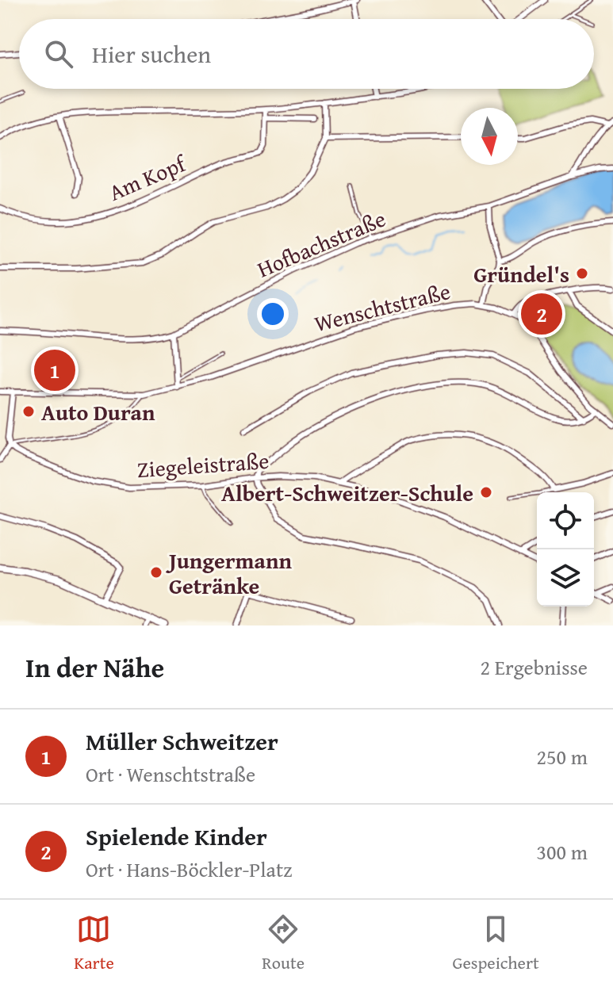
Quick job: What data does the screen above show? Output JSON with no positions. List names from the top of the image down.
{
  "streets": {
    "street": [
      "Am Kopf",
      "Hofbachstraße",
      "Wenschtstraße",
      "Ziegeleistraße"
    ]
  },
  "places": [
    "Gründel's",
    "Auto Duran",
    "Albert-Schweitzer-Schule",
    "Jungermann Getränke"
  ],
  "north": "bottom",
  "page": {
    "search": "Hier suchen",
    "pins": ["2", "1"],
    "heading": ["In der Nähe", "2 Ergebnisse"],
    "list": [
      {
        "mark": "1",
        "name": "Müller Schweitzer",
        "note": "Ort · Wenschtstraße",
        "value": "250 m"
      },
      {
        "mark": "2",
        "name": "Spielende Kinder",
        "note": "Ort · Hans-Böckler-Platz",
        "value": "300 m"
      }
    ],
    "nav": ["Karte", "Route", "Gespeichert"]
  }
}
